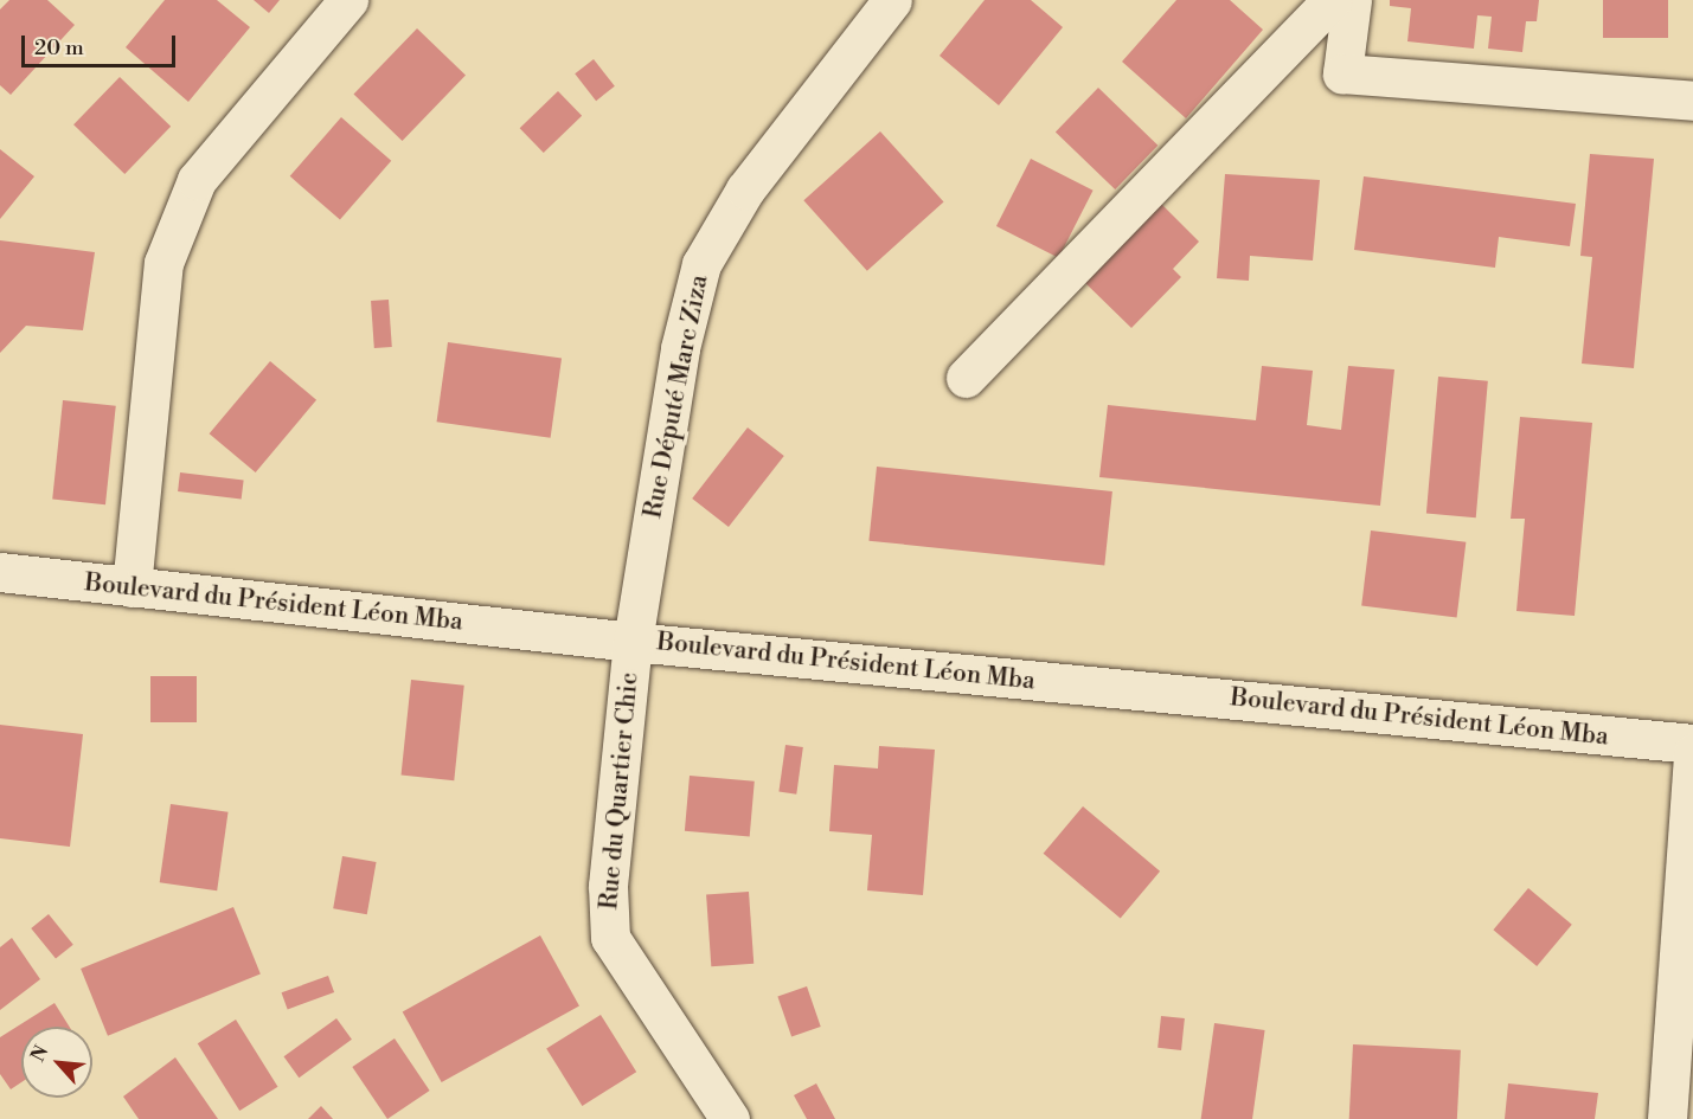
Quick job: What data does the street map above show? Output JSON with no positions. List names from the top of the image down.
{
  "streets": {
    "street": ["Rue Député Marc Ziza", "Boulevard du Président Léon Mba", "Rue du Quartier Chic"]
  },
  "crossings": [
    ["Rue Député Marc Ziza", "Boulevard du Président Léon Mba"],
    ["Rue Député Marc Ziza", "Rue du Quartier Chic"],
    ["Boulevard du Président Léon Mba", "Rue du Quartier Chic"]
  ],
  "scale_bar": "20 m",
  "north": "top left"
}
